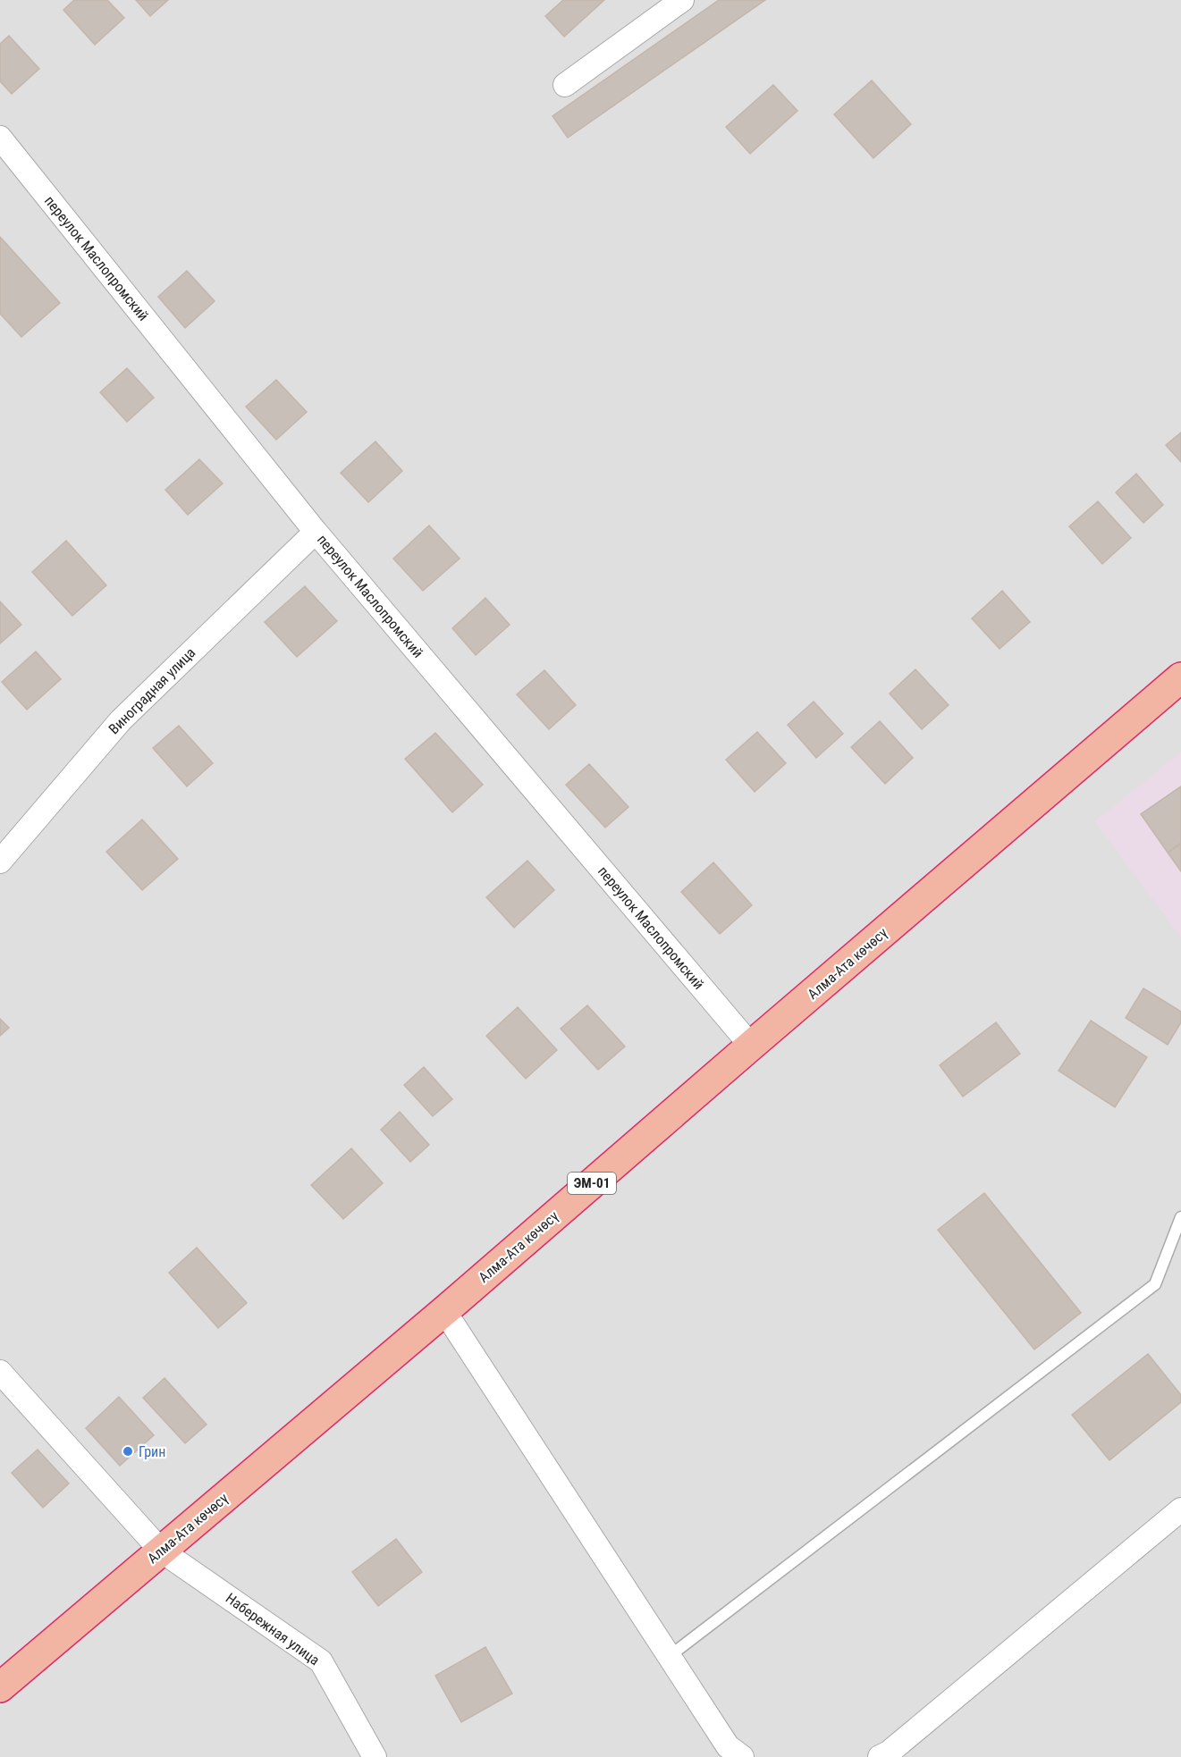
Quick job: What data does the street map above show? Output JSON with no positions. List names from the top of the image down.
{
  "streets": {
    "highway": ["Алма-Ата көчөсү", "ЭМ-01"],
    "street": ["переулок Маслопромский", "Виноградная улица", "Набережная улица"]
  },
  "crossings": [
    ["переулок Маслопромский", "Виноградная улица"],
    ["переулок Маслопромский", "Алма-Ата көчөсү"],
    ["Алма-Ата көчөсү", "Набережная улица"]
  ],
  "places": ["Грин"]
}
